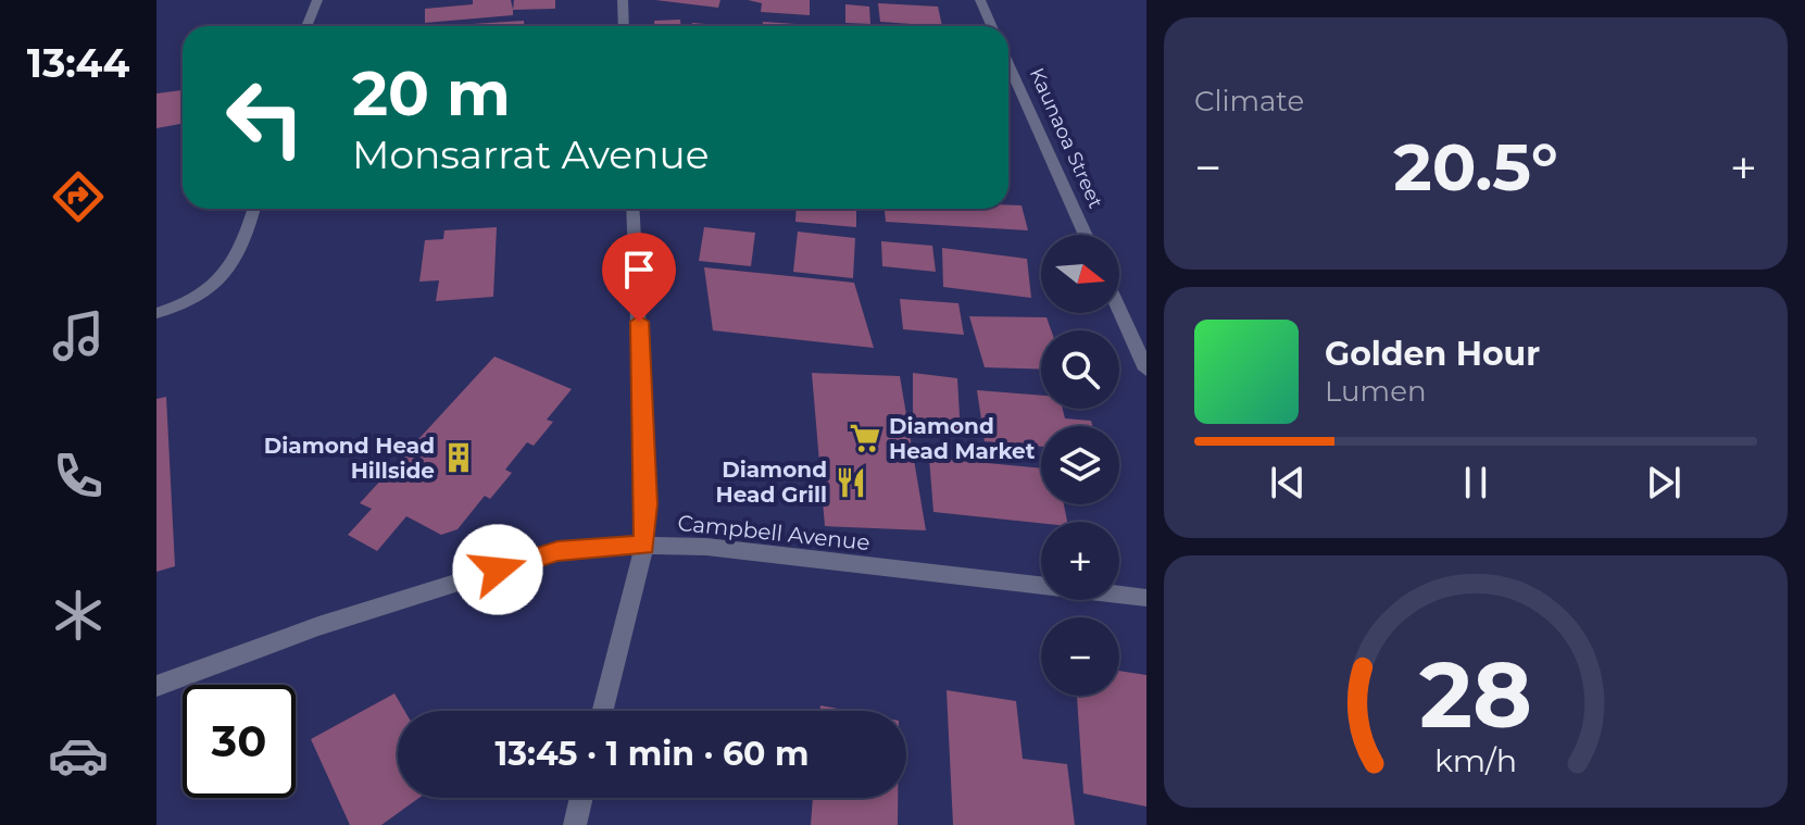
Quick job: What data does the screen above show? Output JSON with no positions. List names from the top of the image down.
{
  "streets": {
    "street": ["Kaunaoa Street", "Campbell Avenue"]
  },
  "places": {
    "supermarket": ["Diamond Head Market"],
    "building": ["Diamond Head Hillside"],
    "restaurant": ["Diamond Head Grill"]
  },
  "north": "right",
  "page": {
    "tabs": "13:44",
    "tile": "Climate",
    "turn": ["20 m", "Monsarrat Avenue"],
    "heat": ["−", "20.5°", "+"],
    "map_buttons": ["+", "−"],
    "song": ["Golden Hour", "Lumen"],
    "limit": "30",
    "trip": "13:45 · 1 min · 60 m",
    "gauge": ["28", "km/h"]
  }
}
